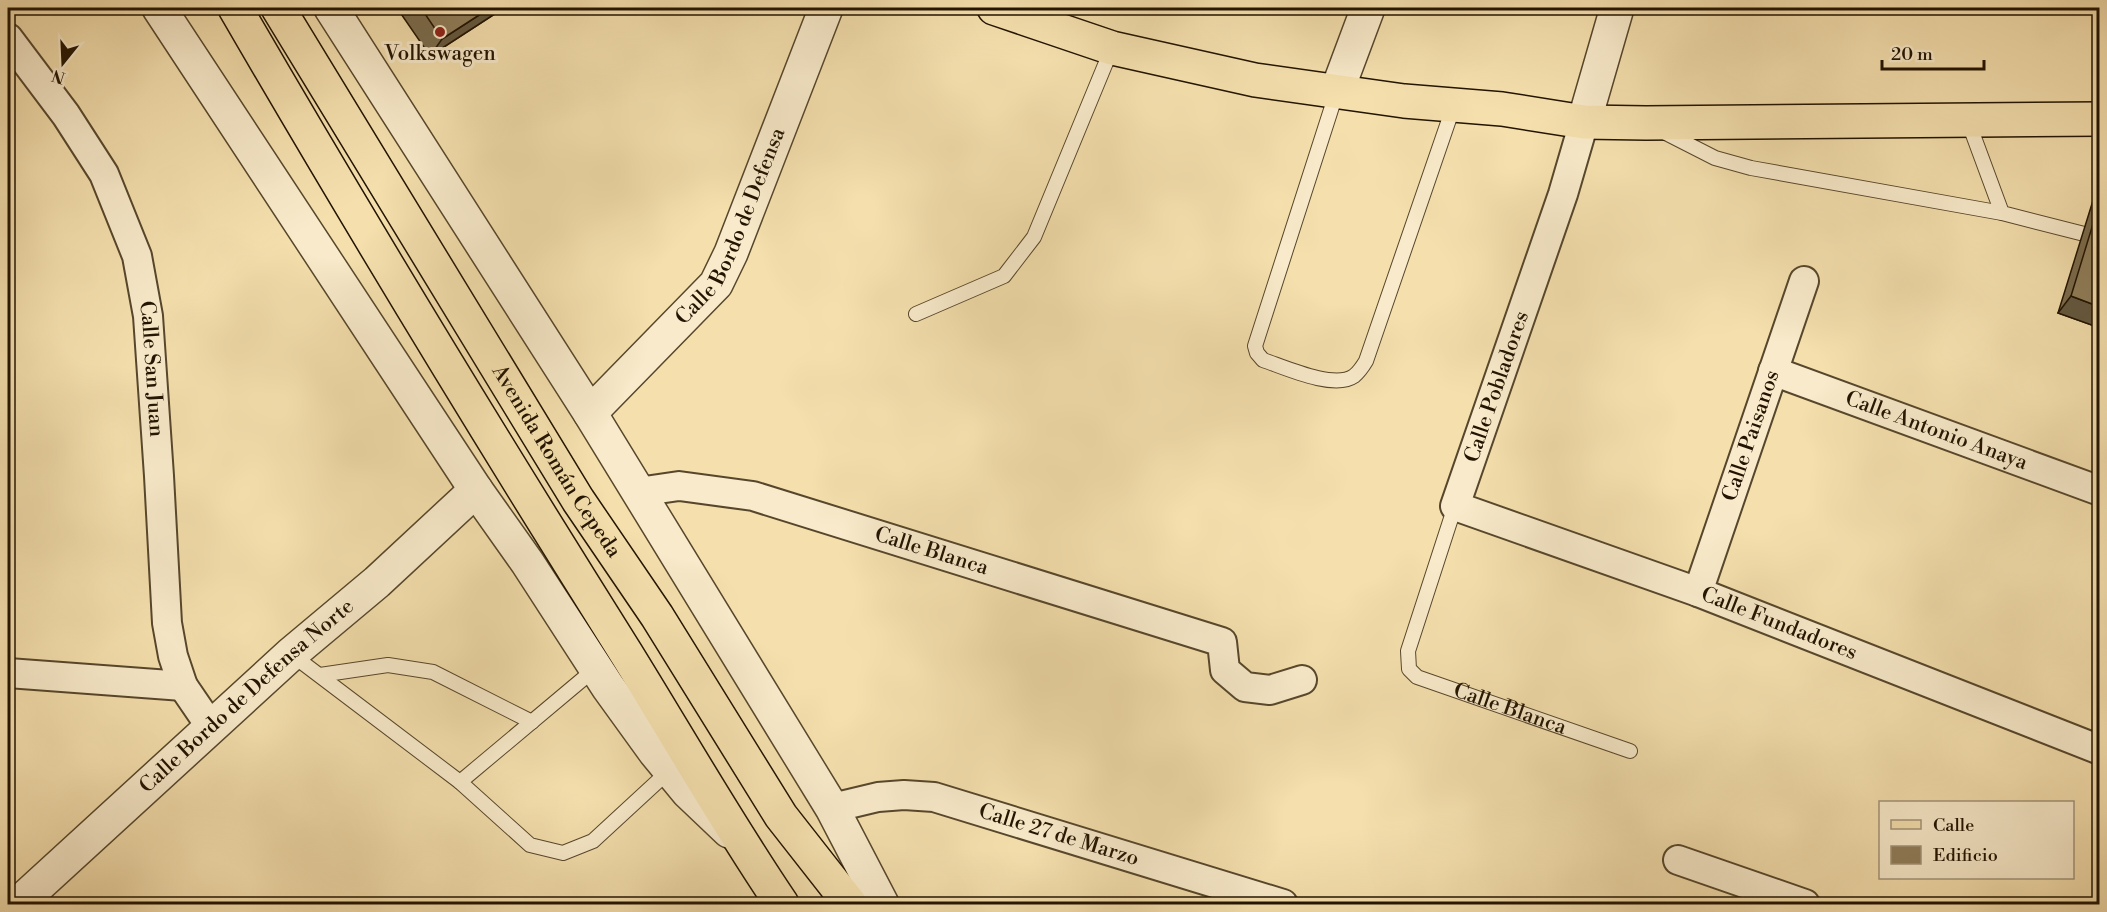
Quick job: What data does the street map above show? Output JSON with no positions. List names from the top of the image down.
{
  "streets": {
    "main road": ["Avenida Román Cepeda"],
    "street": [
      "Calle Bordo de Defensa",
      "Calle San Juan",
      "Calle Pobladores",
      "Calle Antonio Anaya",
      "Calle Paisanos",
      "Calle Blanca",
      "Calle Fundadores",
      "Calle Bordo de Defensa Norte",
      "Calle 27 de Marzo"
    ]
  },
  "crossings": [
    ["Calle San Juan", "Calle Bordo de Defensa Norte"],
    ["Calle Pobladores", "Calle Blanca"],
    ["Calle Pobladores", "Calle Fundadores"],
    ["Calle Antonio Anaya", "Calle Paisanos"],
    ["Calle Paisanos", "Calle Fundadores"]
  ],
  "places": ["Volkswagen"],
  "legend": ["Calle", "Edificio"],
  "scale_bar": "20 m",
  "north": "bottom"
}
